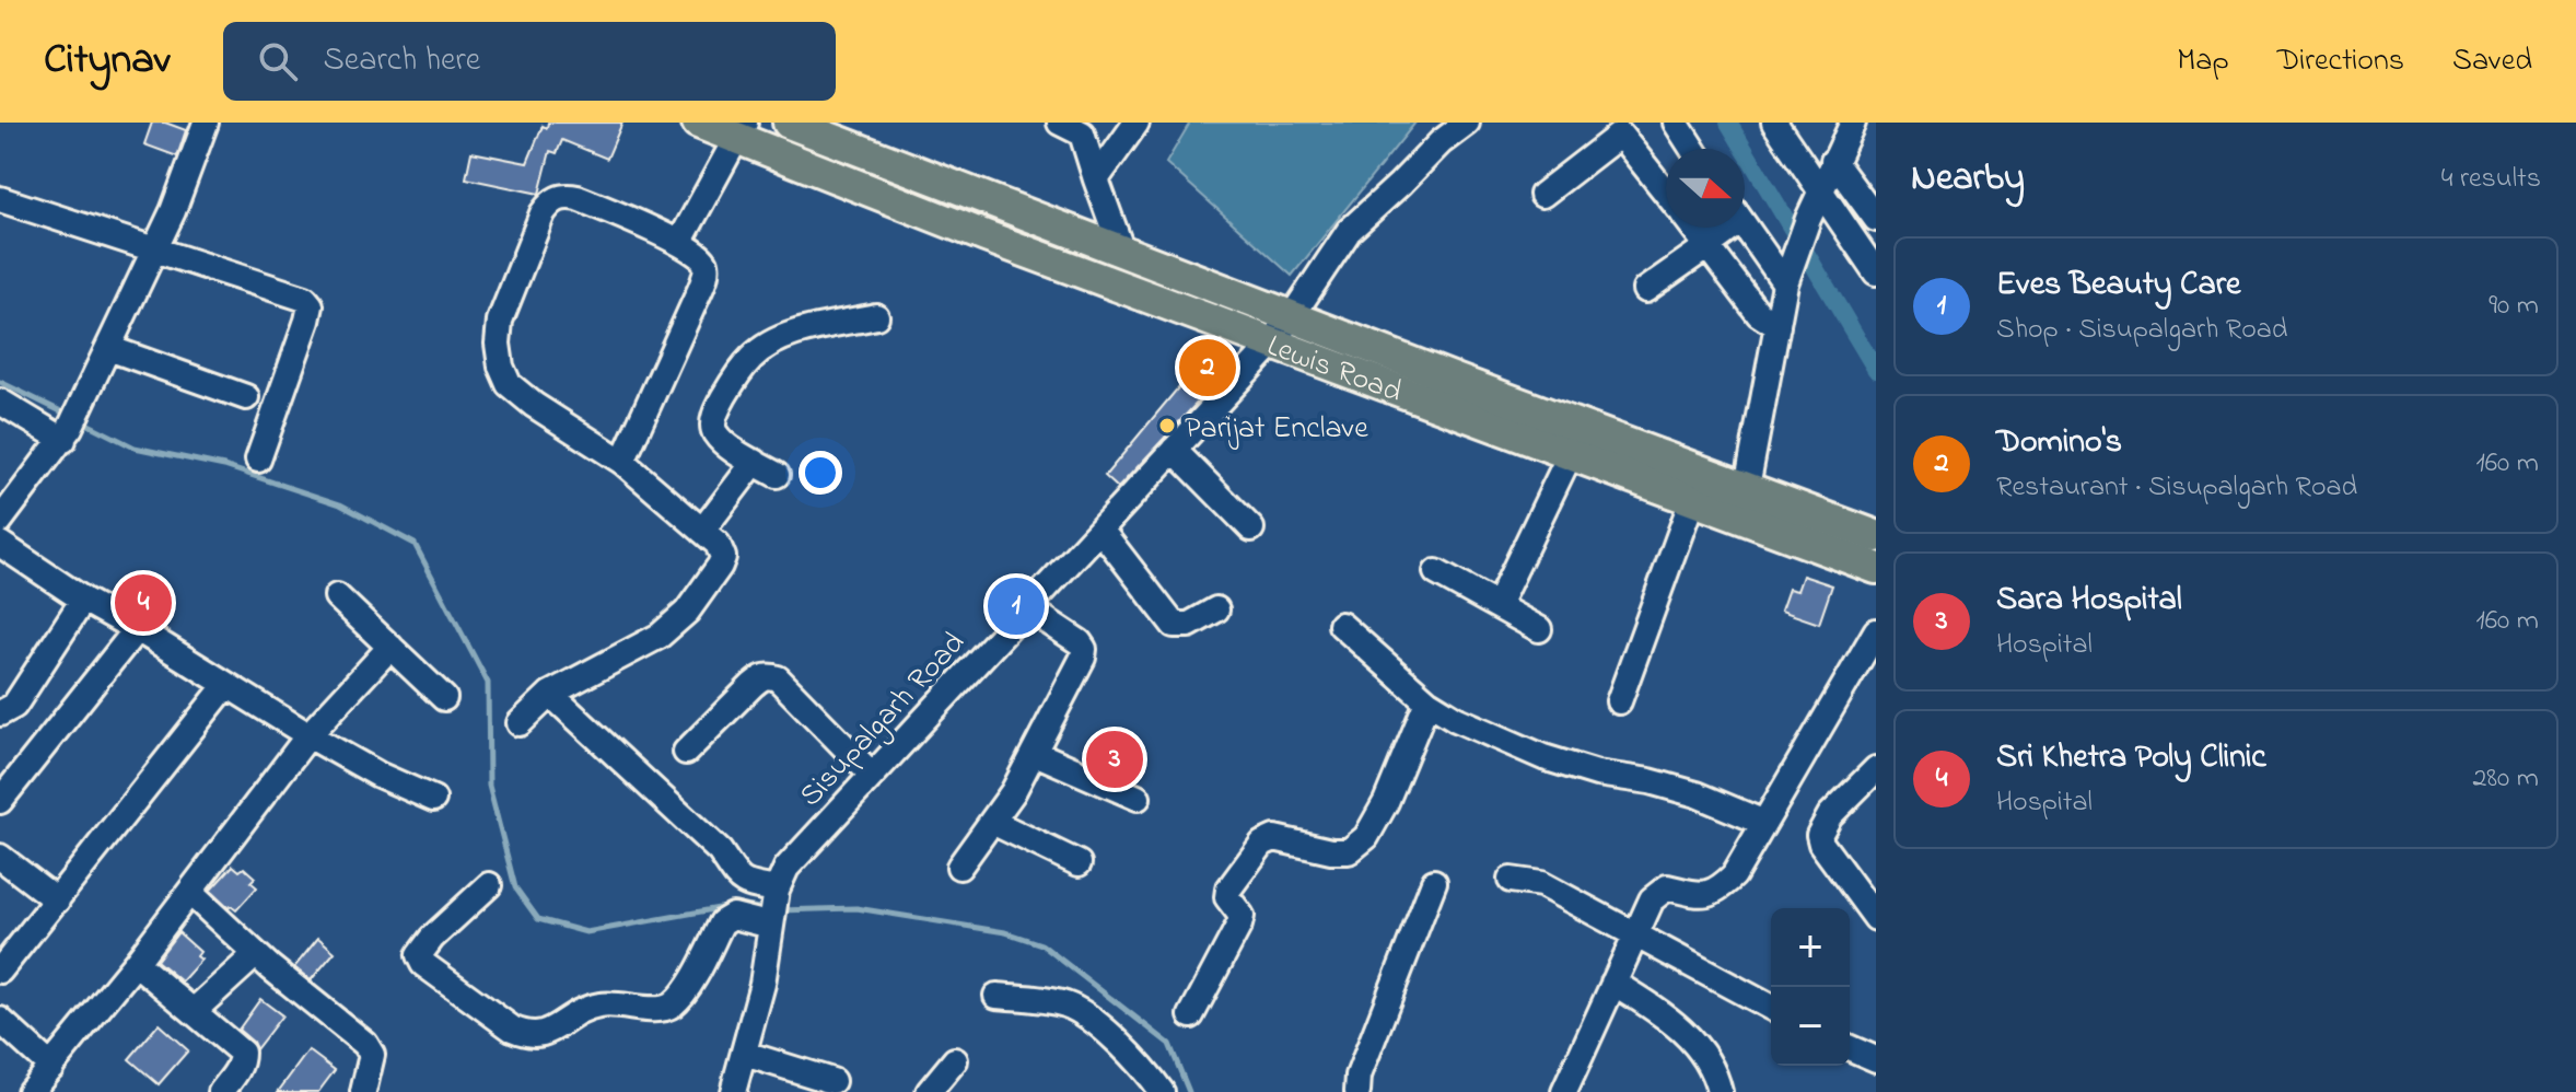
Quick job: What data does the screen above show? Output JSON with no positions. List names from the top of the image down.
{
  "streets": {
    "main road": ["Lewis Road"],
    "street": ["Sisupalgarh Road"]
  },
  "crossings": [
    ["Lewis Road", "Sisupalgarh Road"]
  ],
  "places": ["Parijat Enclave"],
  "north": "right",
  "page": {
    "header": "Citynav",
    "search": "Search here",
    "nav": ["Map", "Directions", "Saved"],
    "heading": ["Nearby", "4 results"],
    "list": [
      {
        "mark": "1",
        "name": "Eves Beauty Care",
        "note": "Shop · Sisupalgarh Road",
        "value": "90 m"
      },
      {
        "mark": "2",
        "name": "Domino's",
        "note": "Restaurant · Sisupalgarh Road",
        "value": "160 m"
      },
      {
        "mark": "3",
        "name": "Sara Hospital",
        "note": "Hospital",
        "value": "160 m"
      },
      {
        "mark": "4",
        "name": "Sri Khetra Poly Clinic",
        "note": "Hospital",
        "value": "280 m"
      }
    ],
    "pins": [
      "2",
      "4",
      "1",
      "3"
    ],
    "map_buttons": ["+", "−"]
  }
}
